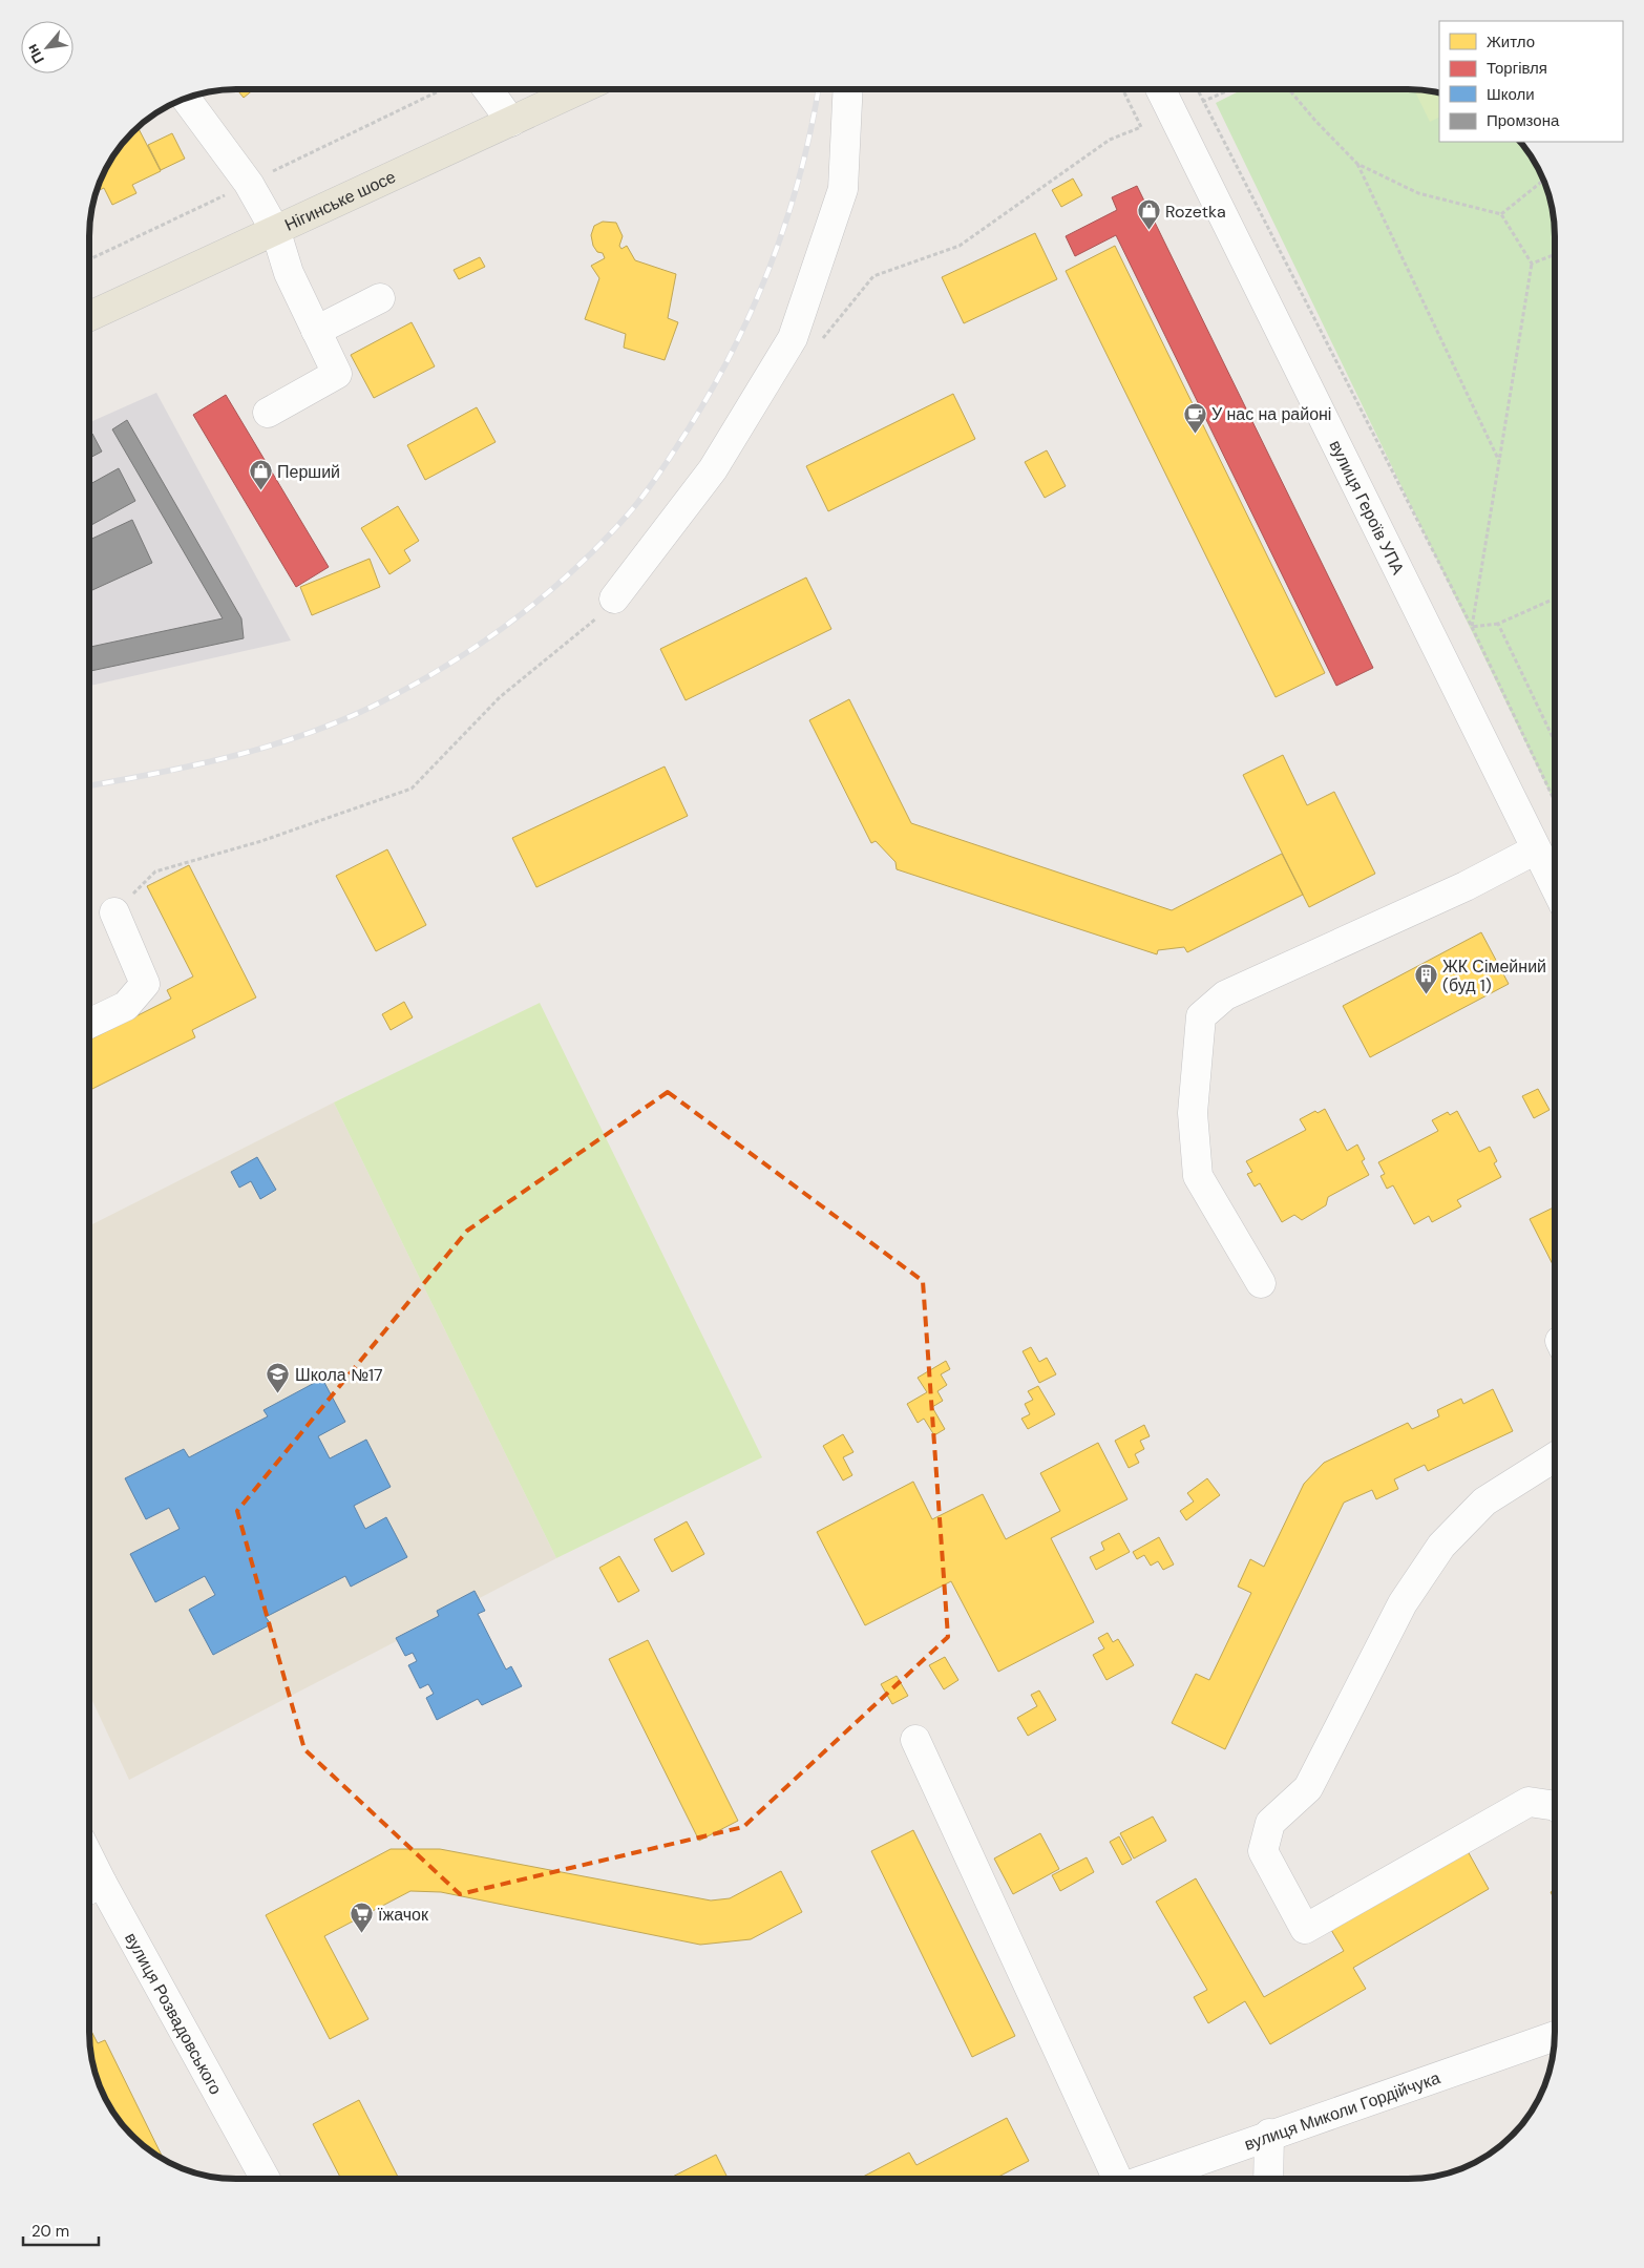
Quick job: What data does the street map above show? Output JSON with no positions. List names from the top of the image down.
{
  "streets": {
    "main road": ["Нігинське шосе"],
    "street": ["вулиця Героїв УПА", "вулиця Розвадовського", "вулиця Миколи Гордійчука"]
  },
  "places": {
    "shop": ["Rozetka", "Перший"],
    "cafe": ["У нас на районі"],
    "building": ["ЖК Сімейний (буд 1)"],
    "school or university": ["Школа №17"],
    "supermarket": ["їжачок"]
  },
  "legend": [
    "Житло",
    "Торгівля",
    "Школи",
    "Промзона"
  ],
  "scale_bar": "20 m",
  "north": "bottom left"
}
